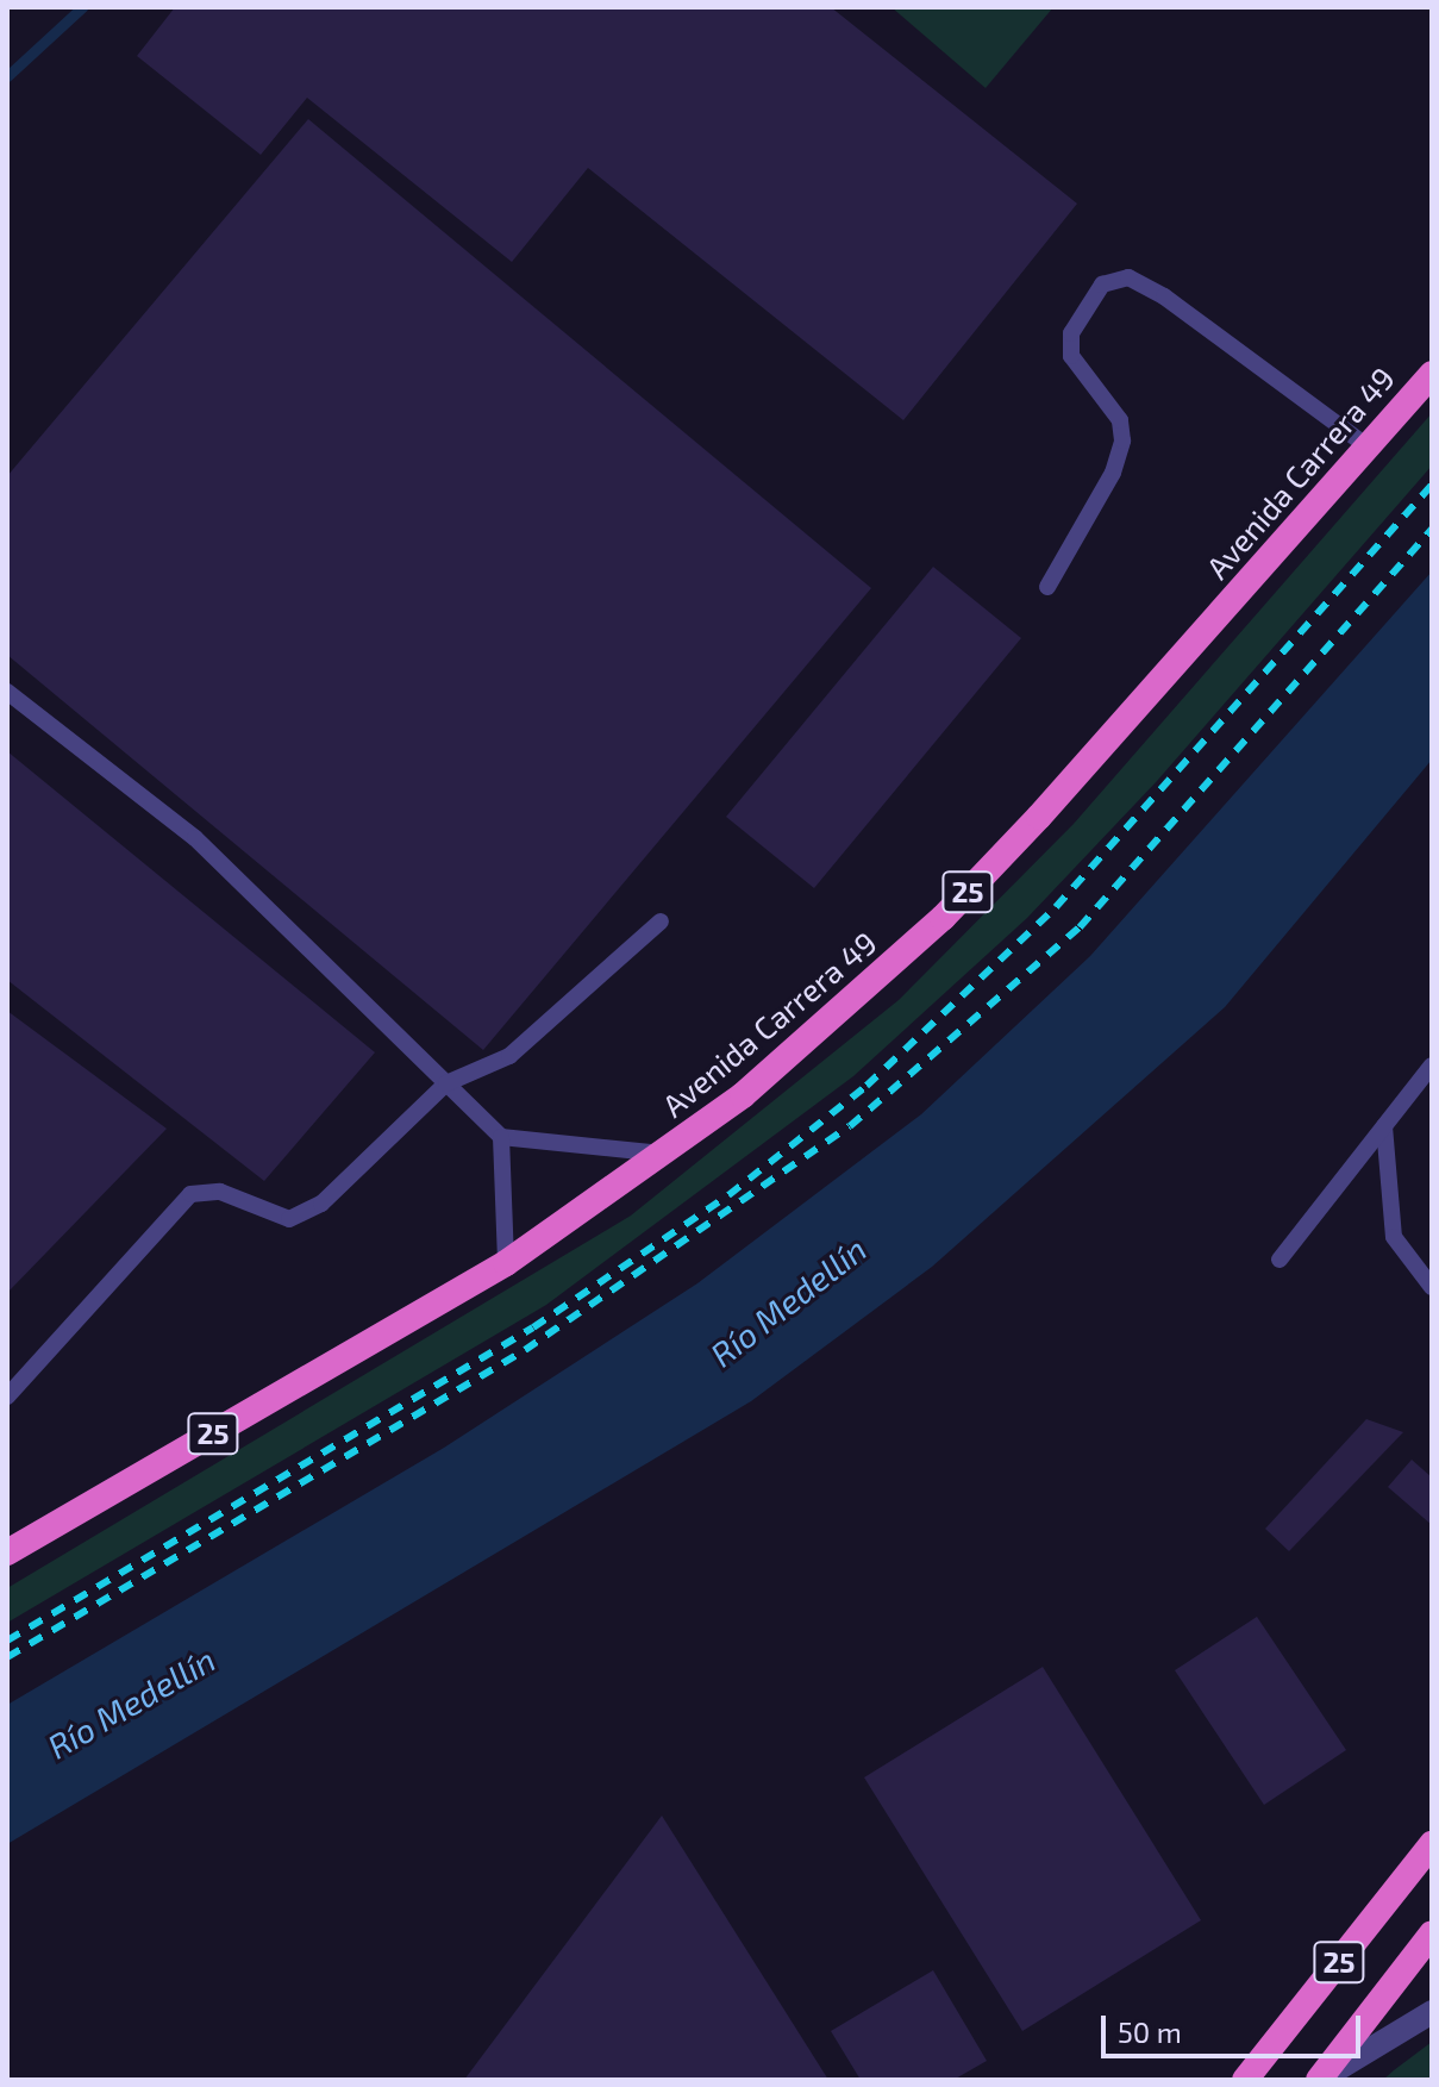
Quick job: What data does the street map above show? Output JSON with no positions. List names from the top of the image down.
{
  "streets": {
    "highway": ["Avenida Carrera 49", "25"]
  },
  "water": ["Río Medellín"],
  "scale_bar": "50 m"
}
